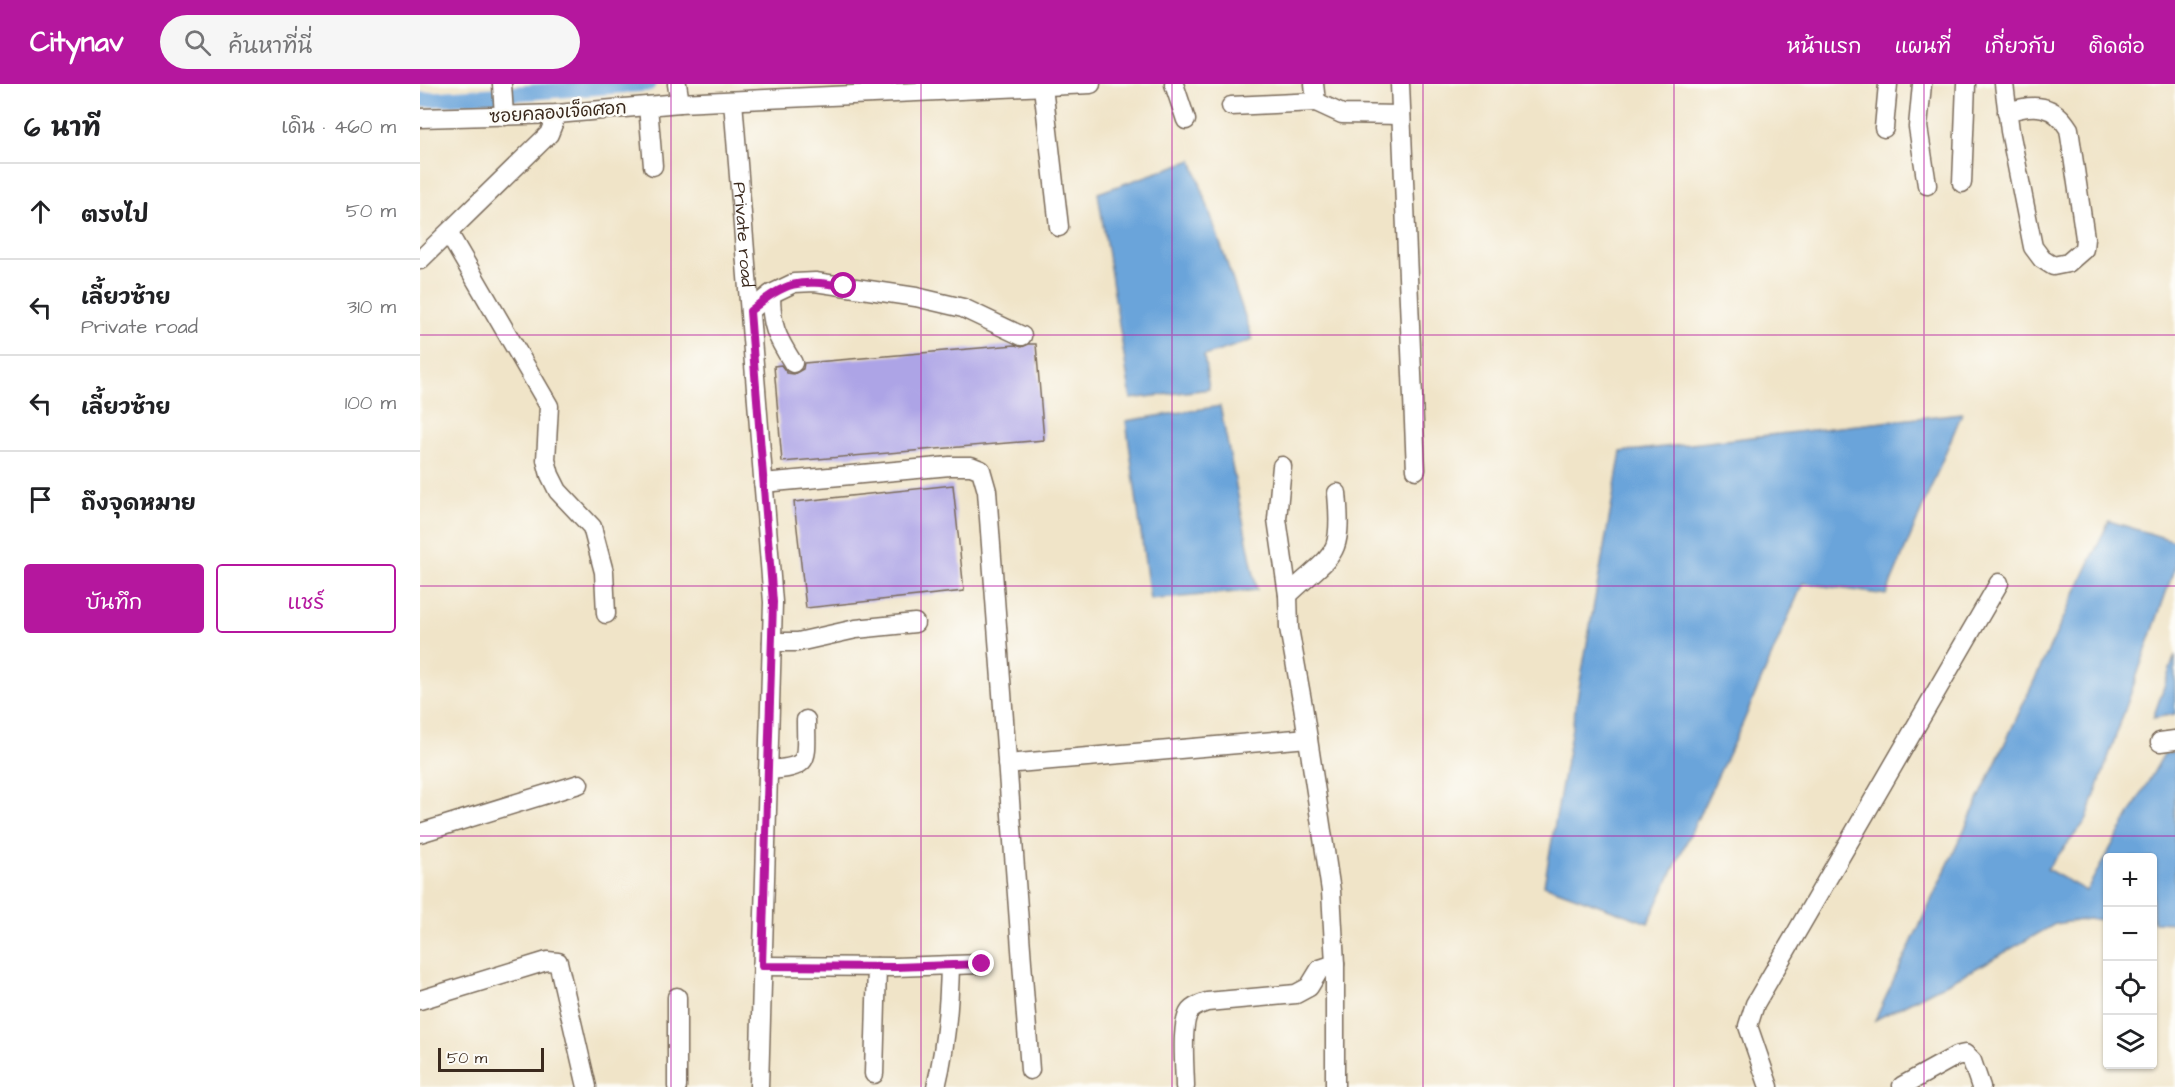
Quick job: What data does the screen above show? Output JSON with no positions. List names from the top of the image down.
{
  "streets": {
    "street": ["ซอยคลองเจ็ดศอก", "Private road"]
  },
  "crossings": [
    ["ซอยคลองเจ็ดศอก", "Private road"]
  ],
  "scale_bar": "50 m",
  "page": {
    "header": "Citynav",
    "search": "ค้นหาที่นี่",
    "nav": [
      "หน้าแรก",
      "แผนที่",
      "เกี่ยวกับ",
      "ติดต่อ"
    ],
    "heading": ["6 นาที", "เดิน · 460 m"],
    "list": [
      ["ตรงไป", "50 m"],
      ["เลี้ยวซ้าย", "Private road", "310 m"],
      ["เลี้ยวซ้าย", "100 m"],
      "ถึงจุดหมาย"
    ],
    "buttons": ["บันทึก", "แชร์"],
    "map_buttons": ["+", "−"],
    "scale": "50 m"
  }
}
